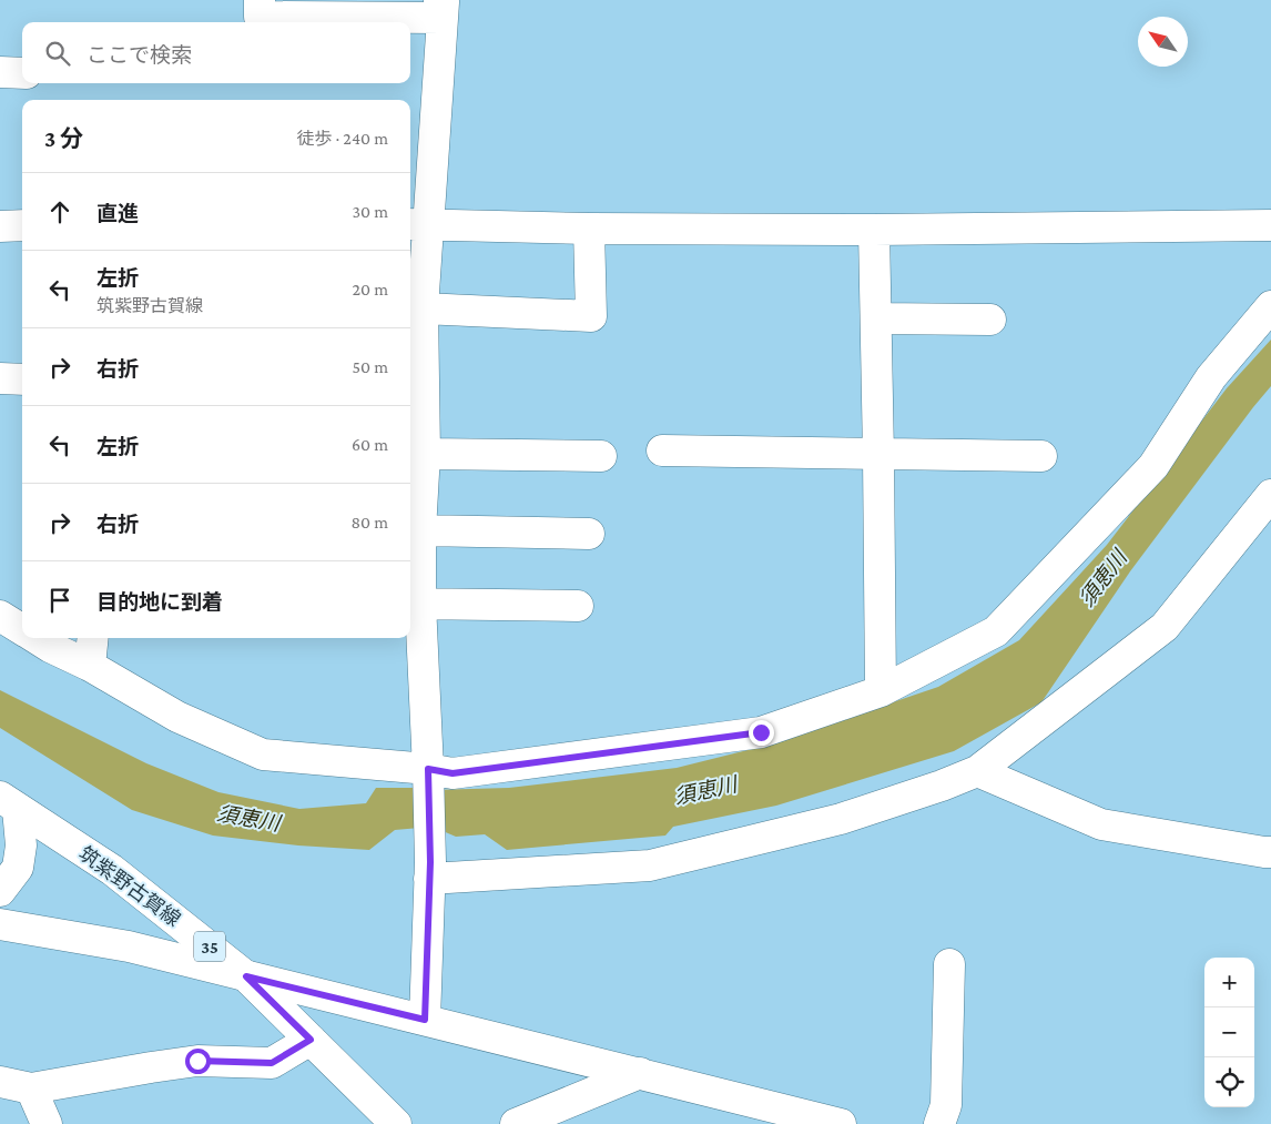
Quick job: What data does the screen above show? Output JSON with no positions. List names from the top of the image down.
{
  "streets": {
    "street": ["筑紫野古賀線", "35"]
  },
  "water": ["須恵川"],
  "north": "top left",
  "page": {
    "search": "ここで検索",
    "heading": ["3 分", "徒歩 · 240 m"],
    "list": [
      ["直進", "30 m"],
      ["左折", "筑紫野古賀線", "20 m"],
      ["右折", "50 m"],
      ["左折", "60 m"],
      ["右折", "80 m"],
      "目的地に到着"
    ],
    "map_buttons": ["+", "−"]
  }
}
